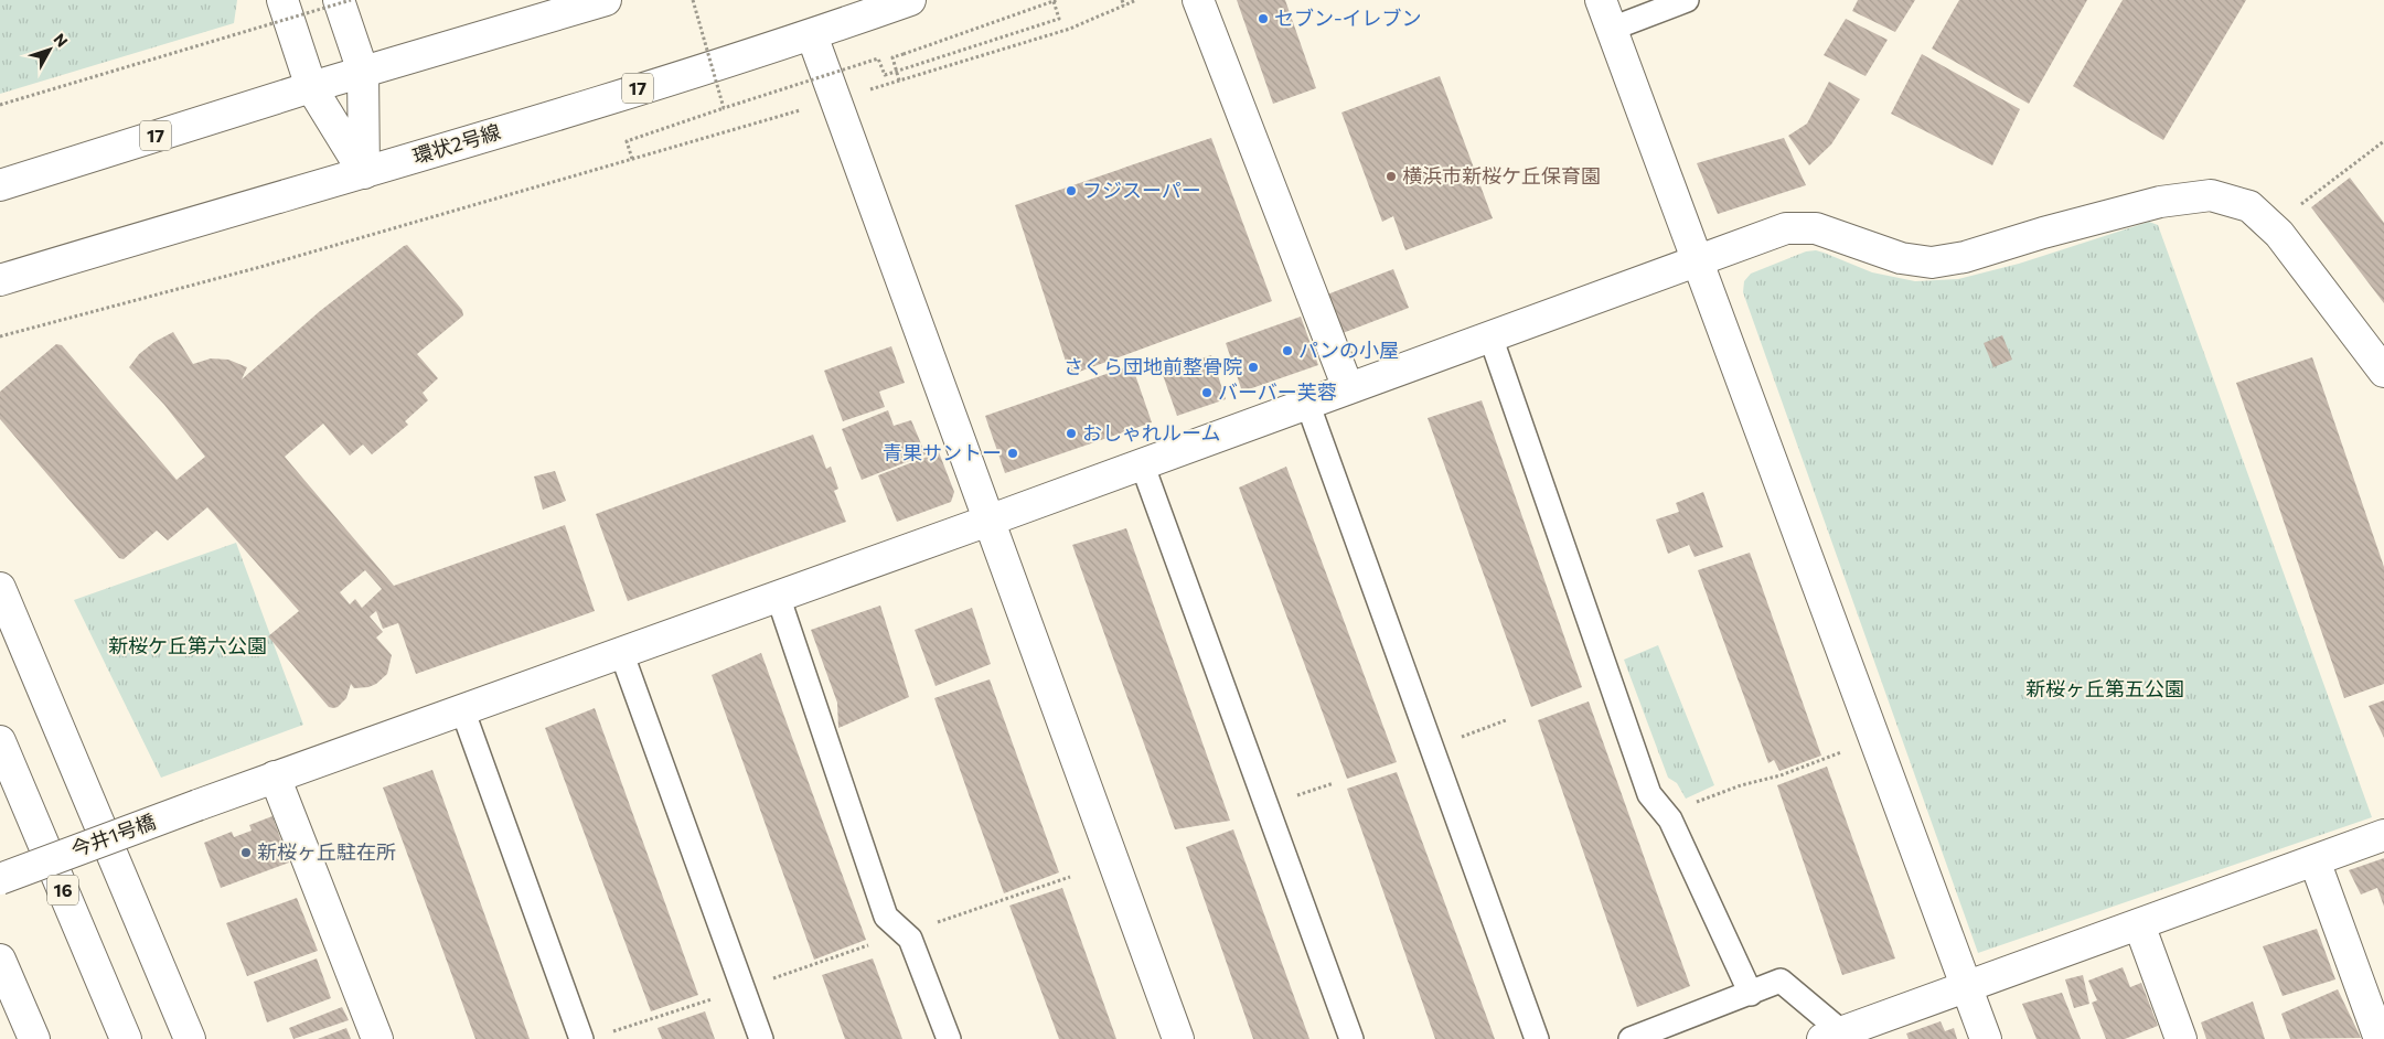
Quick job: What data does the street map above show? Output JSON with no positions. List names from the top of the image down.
{
  "streets": {
    "main road": [
      "17",
      "環状2号線",
      "今井1号橋",
      "16"
    ]
  },
  "parks": ["新桜ケ丘第六公園", "新桜ヶ丘第五公園"],
  "places": [
    "セブン-イレブン",
    "横浜市新桜ケ丘保育園",
    "フジスーパー",
    "パンの小屋",
    "さくら団地前整骨院",
    "バーバー芙蓉",
    "おしゃれルーム",
    "青果サントー",
    "新桜ヶ丘駐在所"
  ],
  "north": "top right"
}
